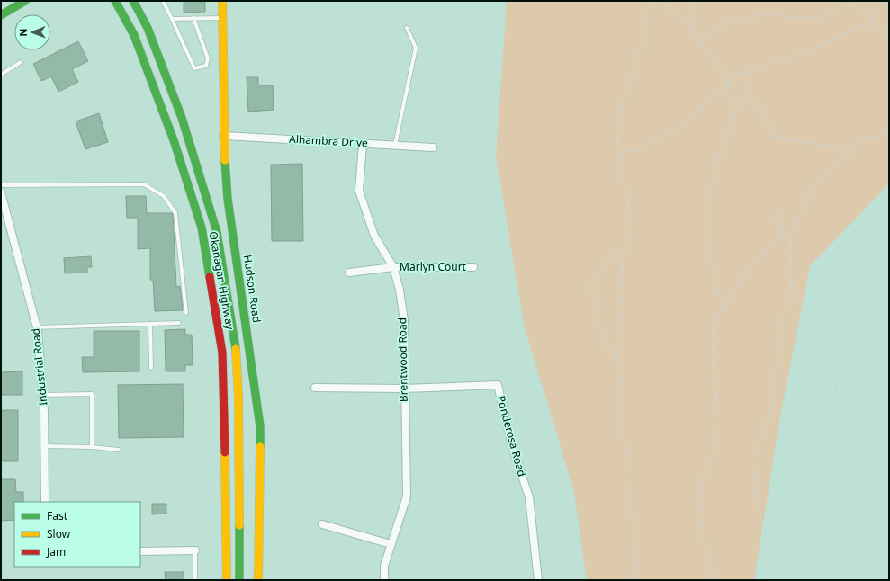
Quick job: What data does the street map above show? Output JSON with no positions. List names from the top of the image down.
{
  "streets": {
    "main road": ["Okanagan Highway", "Hudson Road"],
    "street": [
      "Alhambra Drive",
      "Marlyn Court",
      "Brentwood Road",
      "Industrial Road",
      "Ponderosa Road"
    ]
  },
  "crossings": [
    ["Alhambra Drive", "Hudson Road"],
    ["Alhambra Drive", "Brentwood Road"],
    ["Marlyn Court", "Brentwood Road"],
    ["Brentwood Road", "Ponderosa Road"]
  ],
  "legend": ["Fast", "Slow", "Jam"],
  "north": "left"
}
